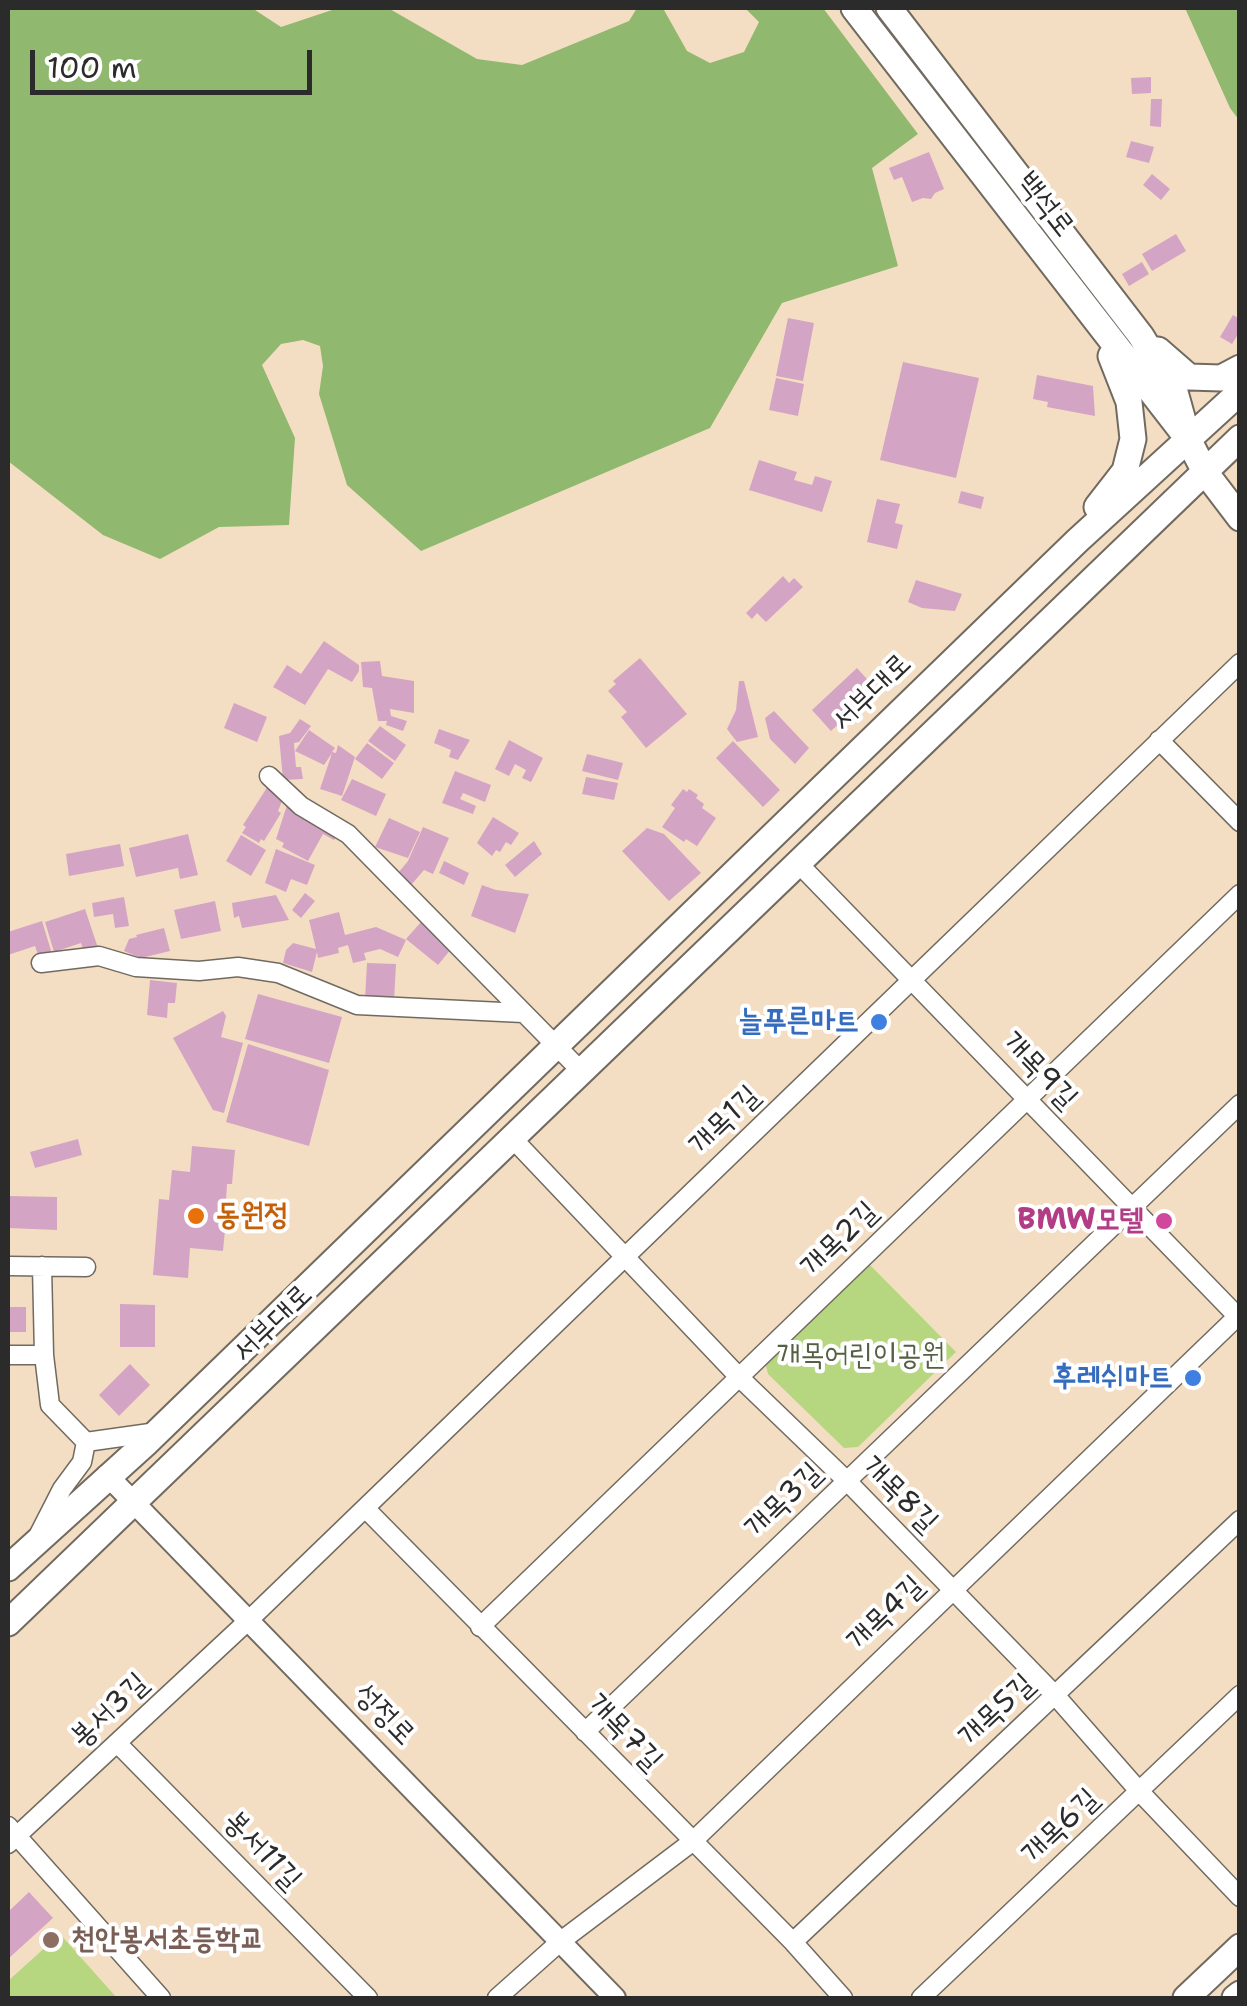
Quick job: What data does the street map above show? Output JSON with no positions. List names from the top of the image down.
{
  "streets": {
    "main road": ["백석로", "서부대로"],
    "street": [
      "개목9길",
      "개목1길",
      "개목2길",
      "개목8길",
      "개목3길",
      "개목4길",
      "봉서3길",
      "개목5길",
      "성정로",
      "개목7길",
      "개목6길",
      "봉서11길"
    ]
  },
  "crossings": [
    ["백석로", "서부대로"],
    ["서부대로", "개목9길"],
    ["서부대로", "개목8길"],
    ["서부대로", "성정로"],
    ["개목9길", "개목1길"],
    ["개목9길", "개목2길"],
    ["개목9길", "개목3길"],
    ["개목9길", "개목4길"],
    ["개목1길", "개목8길"],
    ["개목1길", "봉서3길"],
    ["개목1길", "성정로"],
    ["개목1길", "개목7길"],
    ["개목2길", "개목8길"],
    ["개목2길", "개목7길"],
    ["개목8길", "개목3길"],
    ["개목8길", "개목4길"],
    ["개목8길", "개목5길"],
    ["개목8길", "개목6길"],
    ["개목3길", "개목7길"],
    ["개목4길", "성정로"],
    ["개목4길", "개목7길"],
    ["봉서3길", "성정로"],
    ["봉서3길", "봉서11길"],
    ["개목5길", "개목7길"]
  ],
  "parks": ["개목어린이공원"],
  "places": [
    "늘푸른마트",
    "동원정",
    "BMW모텔",
    "후레쉬마트",
    "천안봉서초등학교"
  ],
  "scale_bar": "100 m"
}
